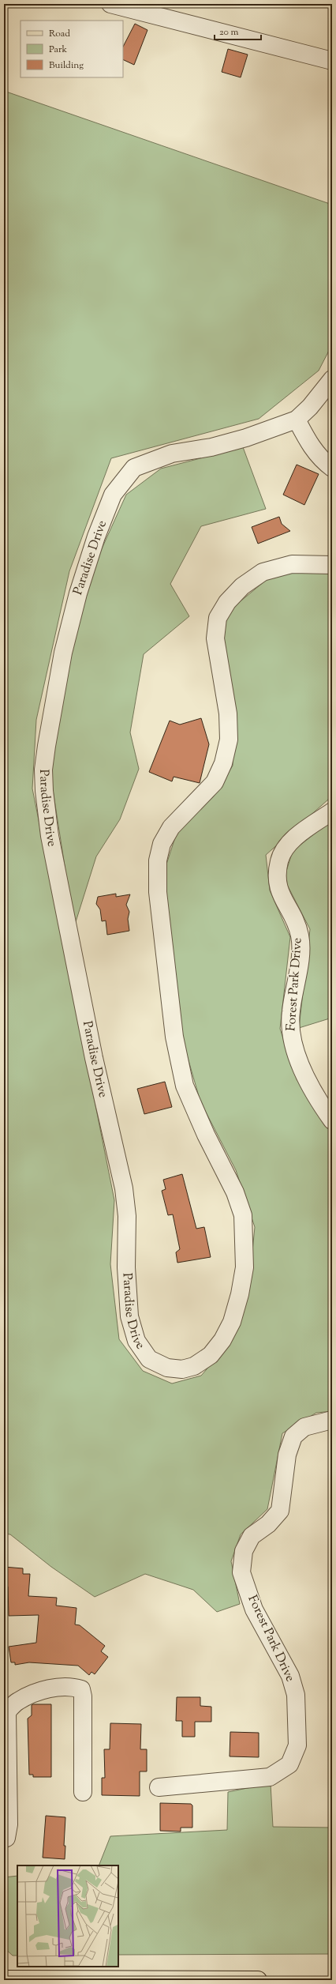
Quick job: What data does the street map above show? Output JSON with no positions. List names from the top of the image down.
{
  "streets": {
    "street": ["Paradise Drive", "Forest Park Drive"]
  },
  "legend": ["Road", "Park", "Building"],
  "scale_bar": "20 m"
}
